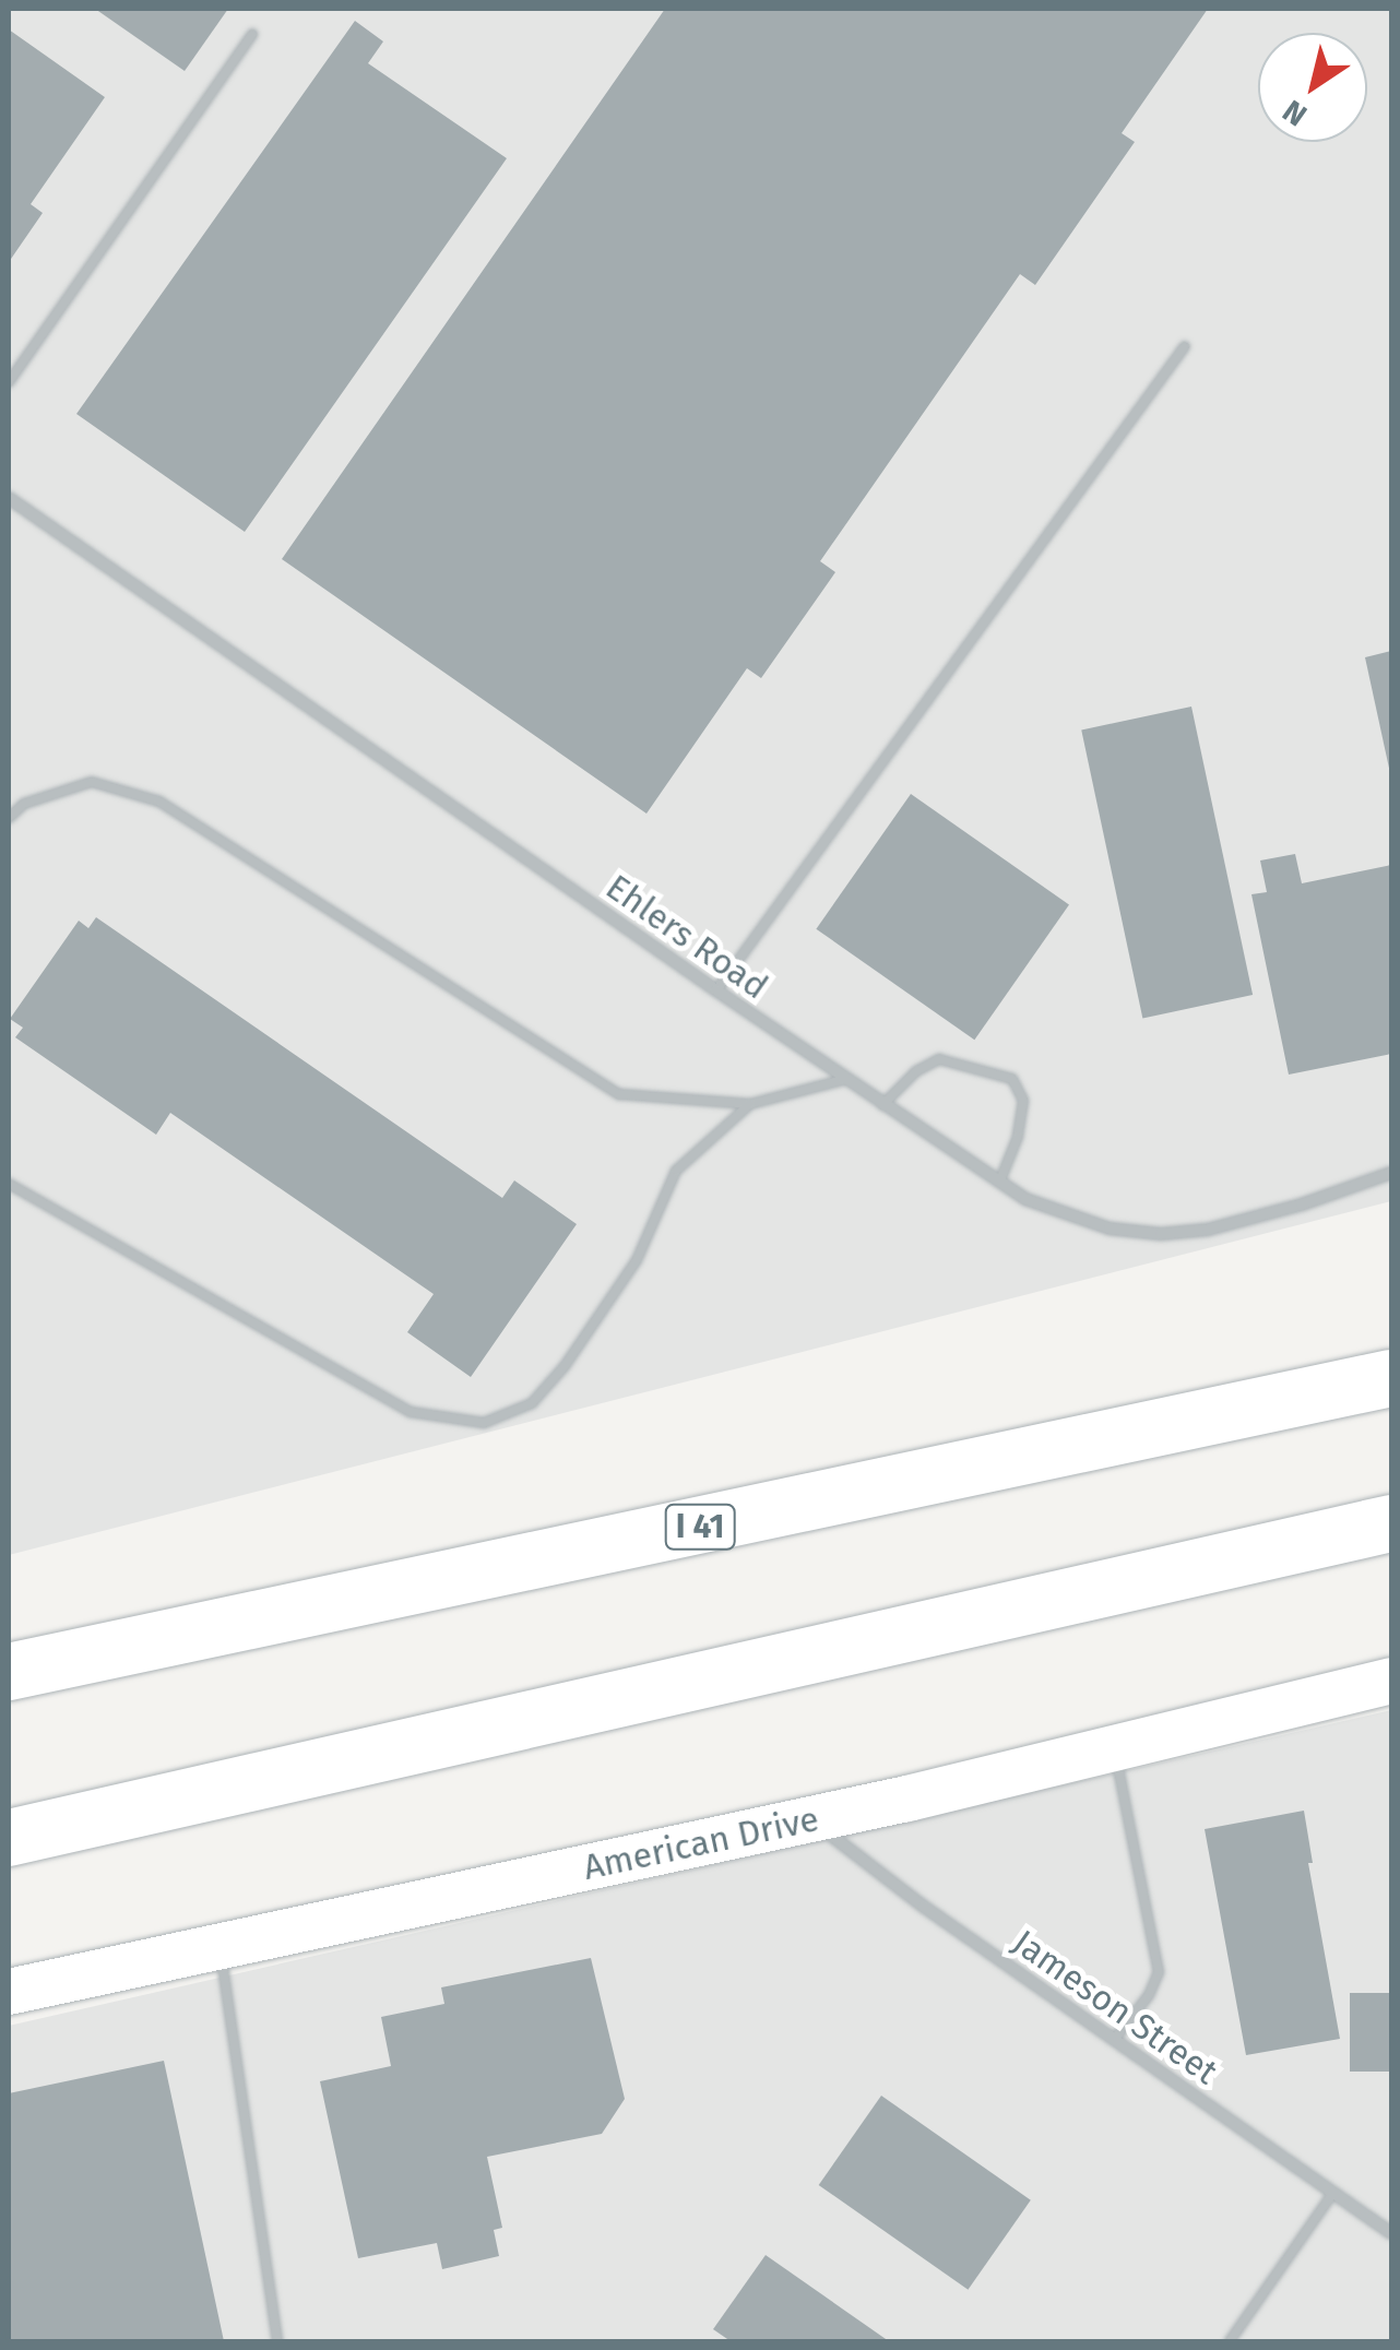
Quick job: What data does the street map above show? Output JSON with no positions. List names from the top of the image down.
{
  "streets": {
    "highway": ["I 41"],
    "street": ["Ehlers Road", "American Drive", "Jameson Street"]
  },
  "crossings": [
    ["American Drive", "Jameson Street"]
  ],
  "north": "bottom left"
}
